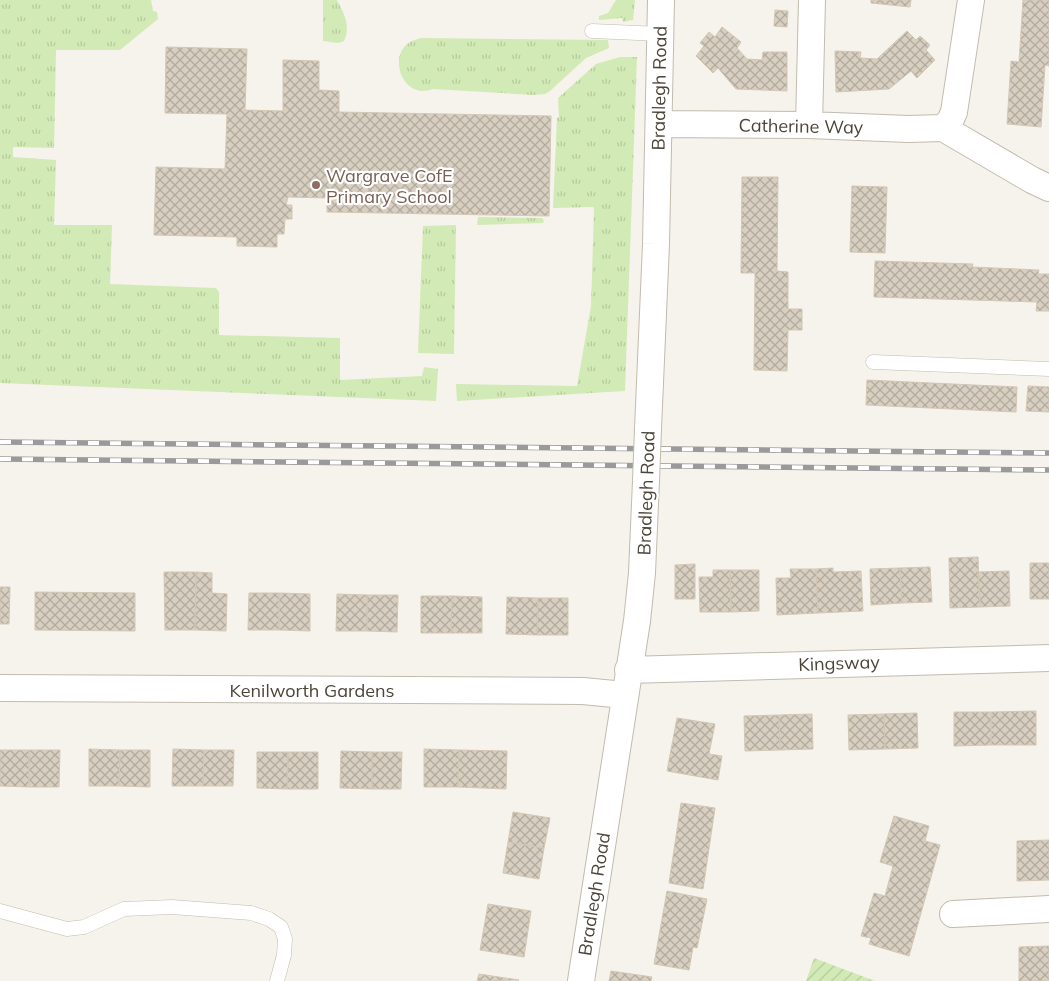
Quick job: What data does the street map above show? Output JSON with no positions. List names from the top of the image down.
{
  "streets": {
    "street": [
      "Bradlegh Road",
      "Catherine Way",
      "Kingsway",
      "Kenilworth Gardens"
    ]
  },
  "crossings": [
    ["Bradlegh Road", "Catherine Way"],
    ["Bradlegh Road", "Kingsway"],
    ["Bradlegh Road", "Kenilworth Gardens"],
    ["Kingsway", "Kenilworth Gardens"]
  ],
  "places": ["Wargrave CofE Primary School"]
}
